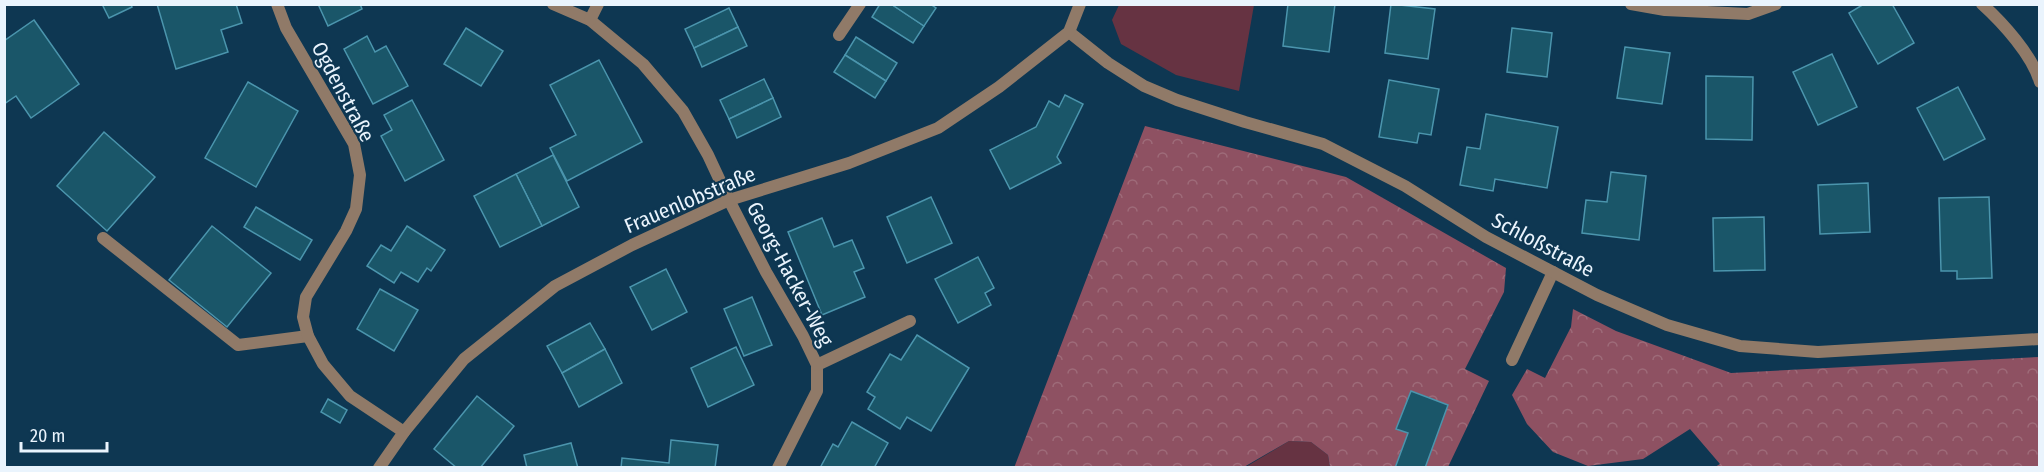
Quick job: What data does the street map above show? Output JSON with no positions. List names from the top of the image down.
{
  "streets": {
    "street": [
      "Ogdenstraße",
      "Frauenlobstraße",
      "Schloßstraße",
      "Georg-Hacker-Weg"
    ]
  },
  "crossings": [
    ["Ogdenstraße", "Frauenlobstraße"],
    ["Frauenlobstraße", "Schloßstraße"],
    ["Frauenlobstraße", "Georg-Hacker-Weg"]
  ],
  "scale_bar": "20 m"
}
